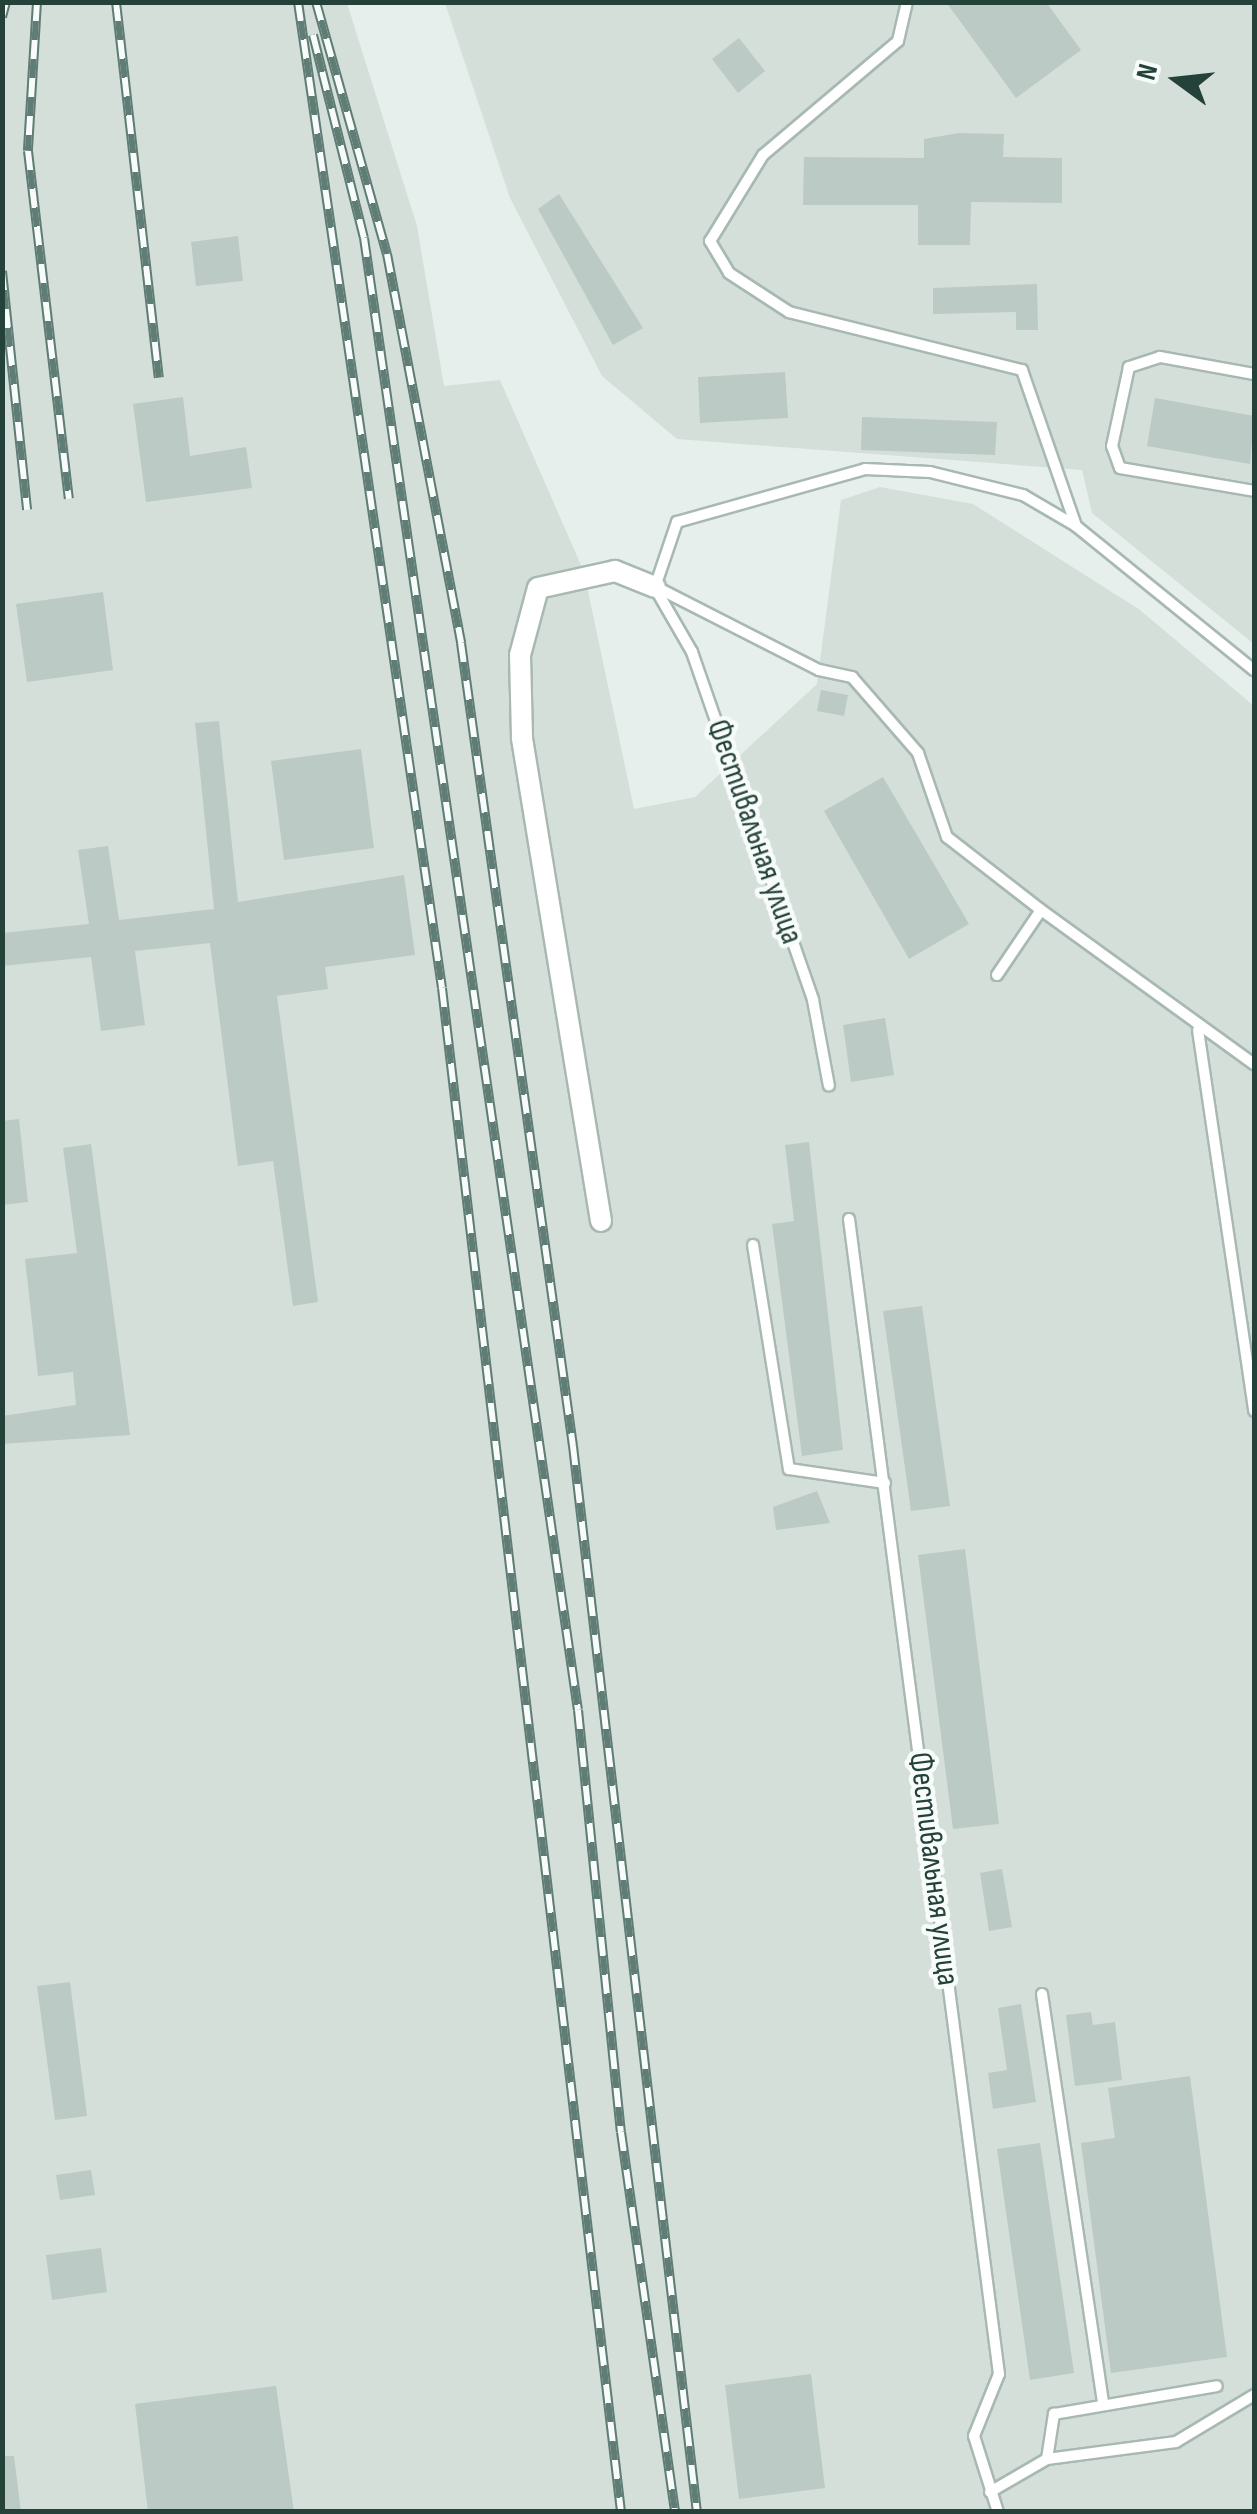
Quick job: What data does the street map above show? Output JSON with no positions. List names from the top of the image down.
{
  "streets": {
    "lane": ["Фестивальная улица"]
  },
  "north": "left"
}
